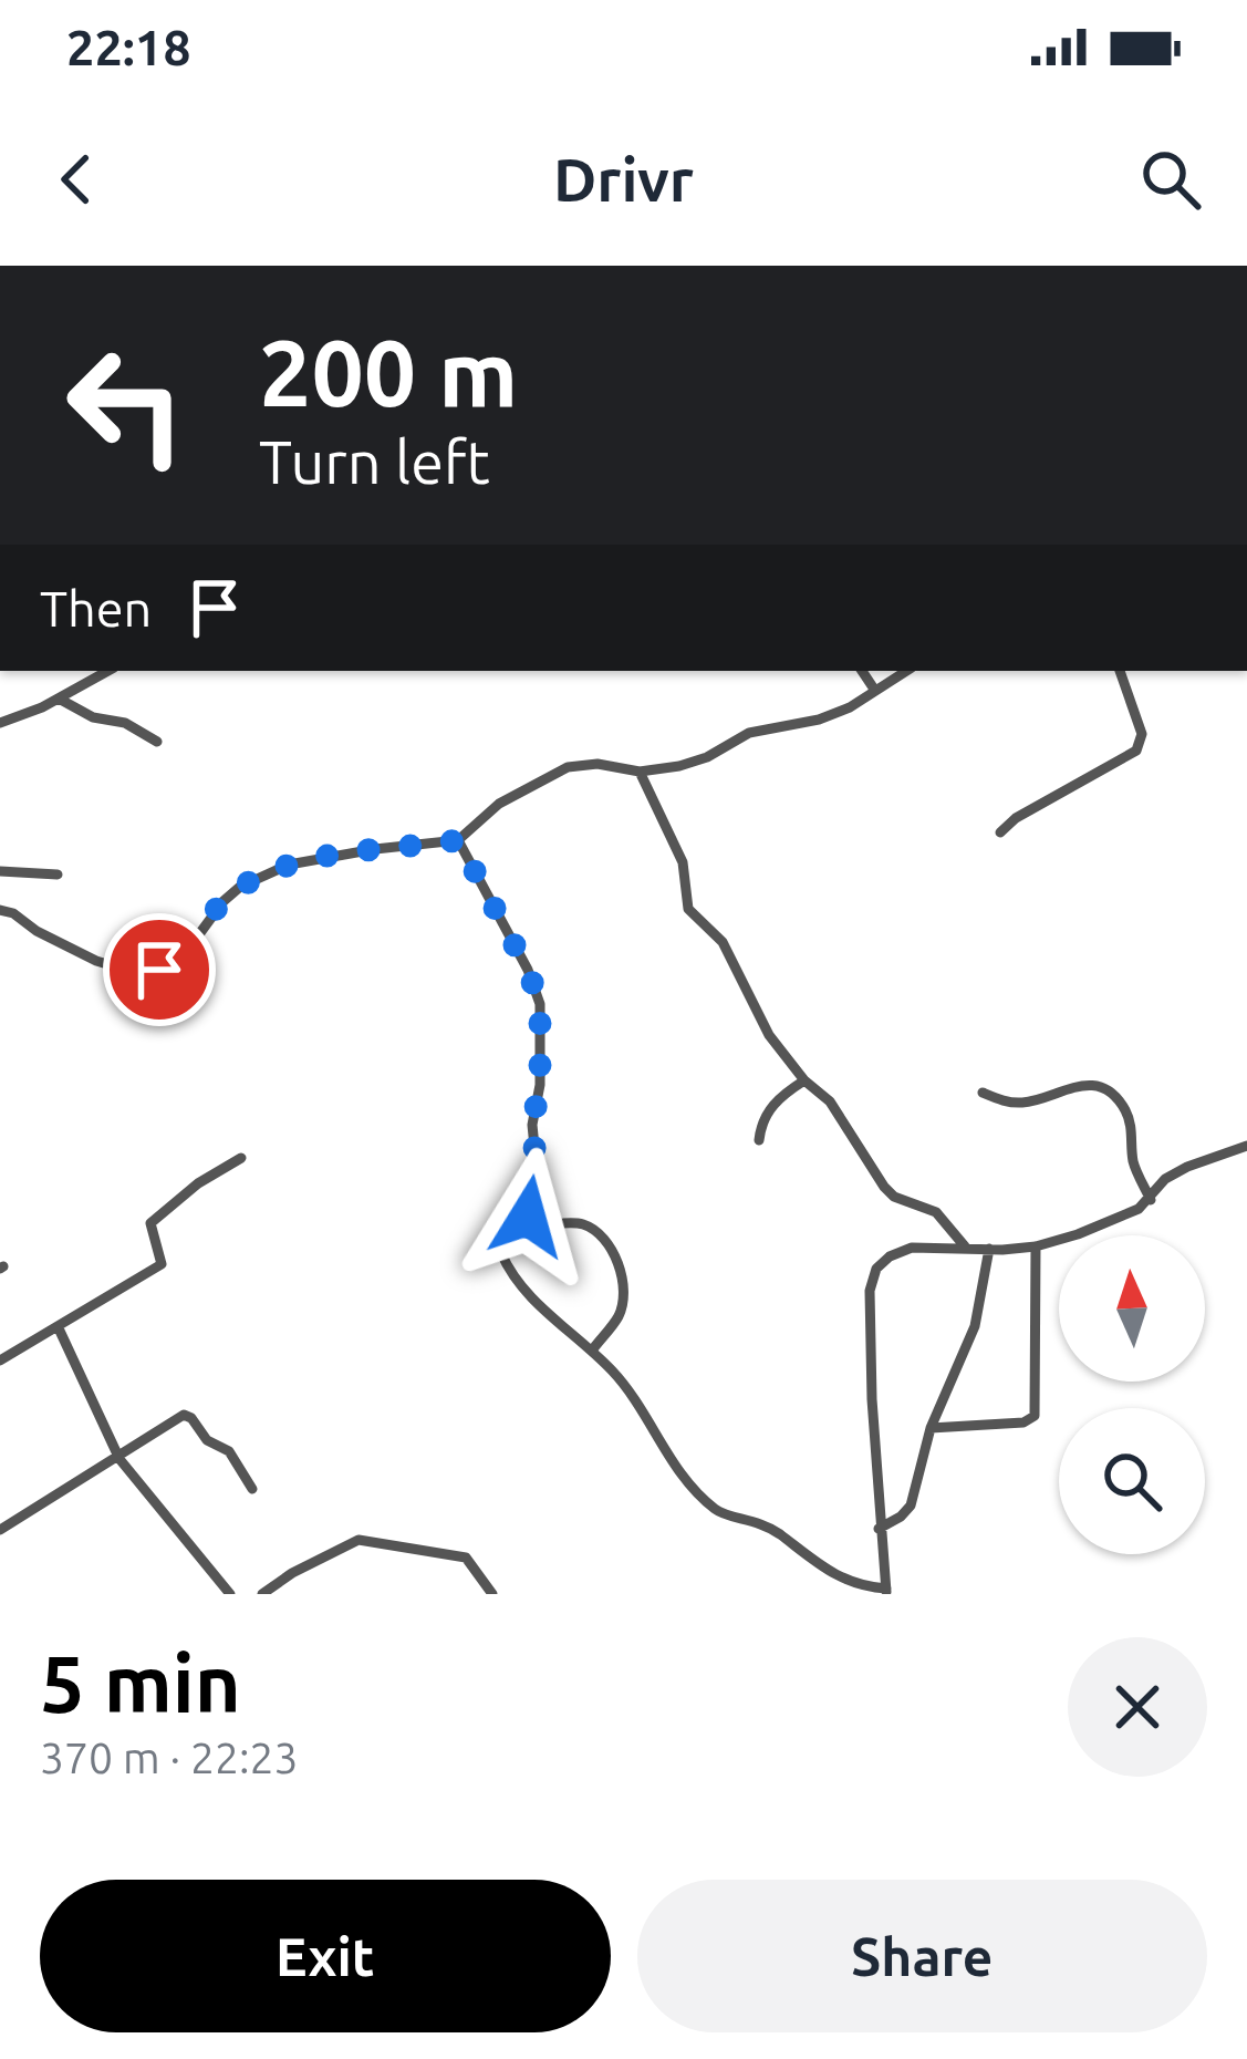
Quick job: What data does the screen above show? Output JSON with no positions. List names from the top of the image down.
{
  "north": "top",
  "page": {
    "status": "22:18",
    "header": "Drivr",
    "turn": ["200 m", "Turn left"],
    "then": "Then",
    "heading": ["5 min", "370 m · 22:23"],
    "buttons": ["Exit", "Share"]
  }
}
